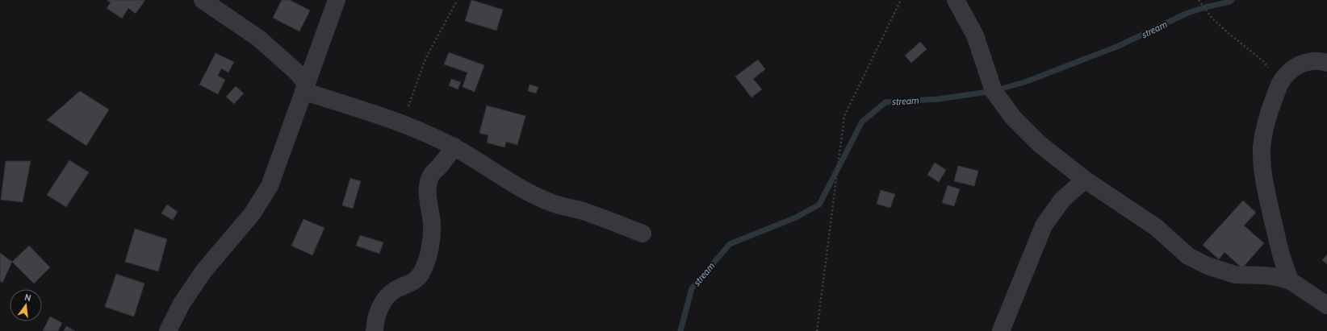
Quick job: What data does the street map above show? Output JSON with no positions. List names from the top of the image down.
{
  "water": ["stream"],
  "north": "top"
}
